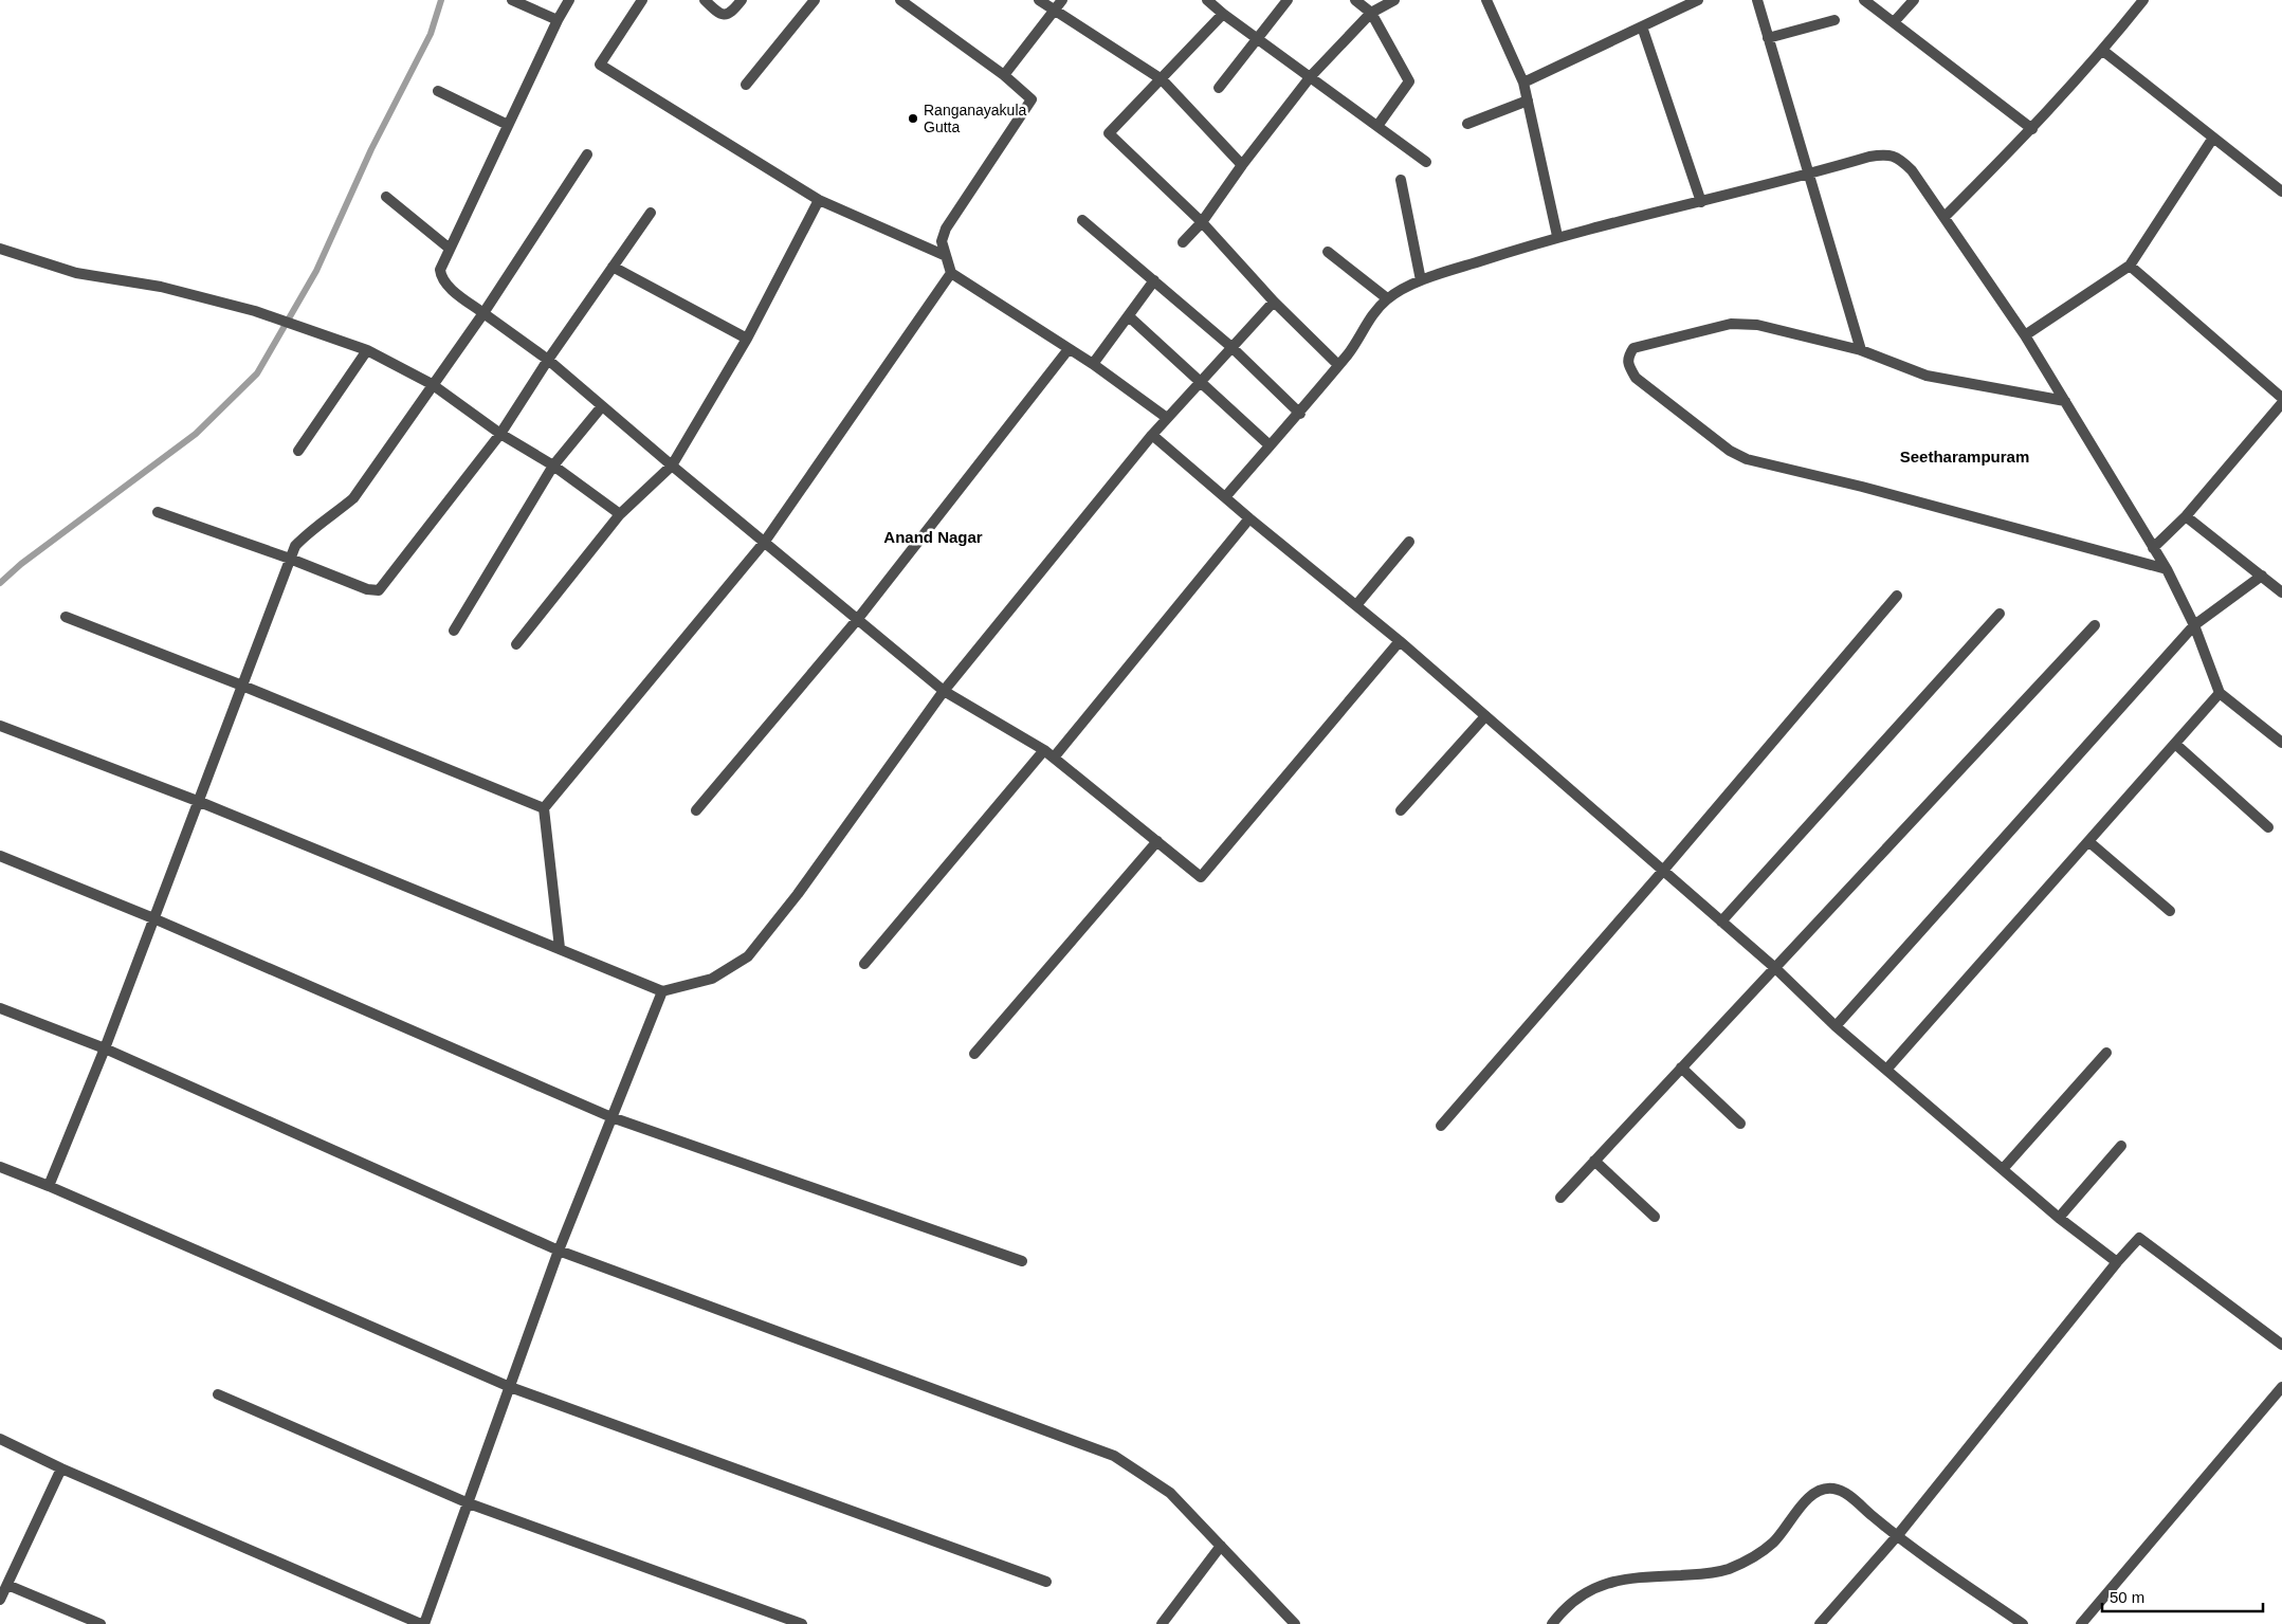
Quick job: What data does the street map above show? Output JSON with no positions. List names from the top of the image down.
{
  "districts": ["Seetharampuram", "Anand Nagar"],
  "places": ["Ranganayakula Gutta"],
  "scale_bar": "50 m"
}
